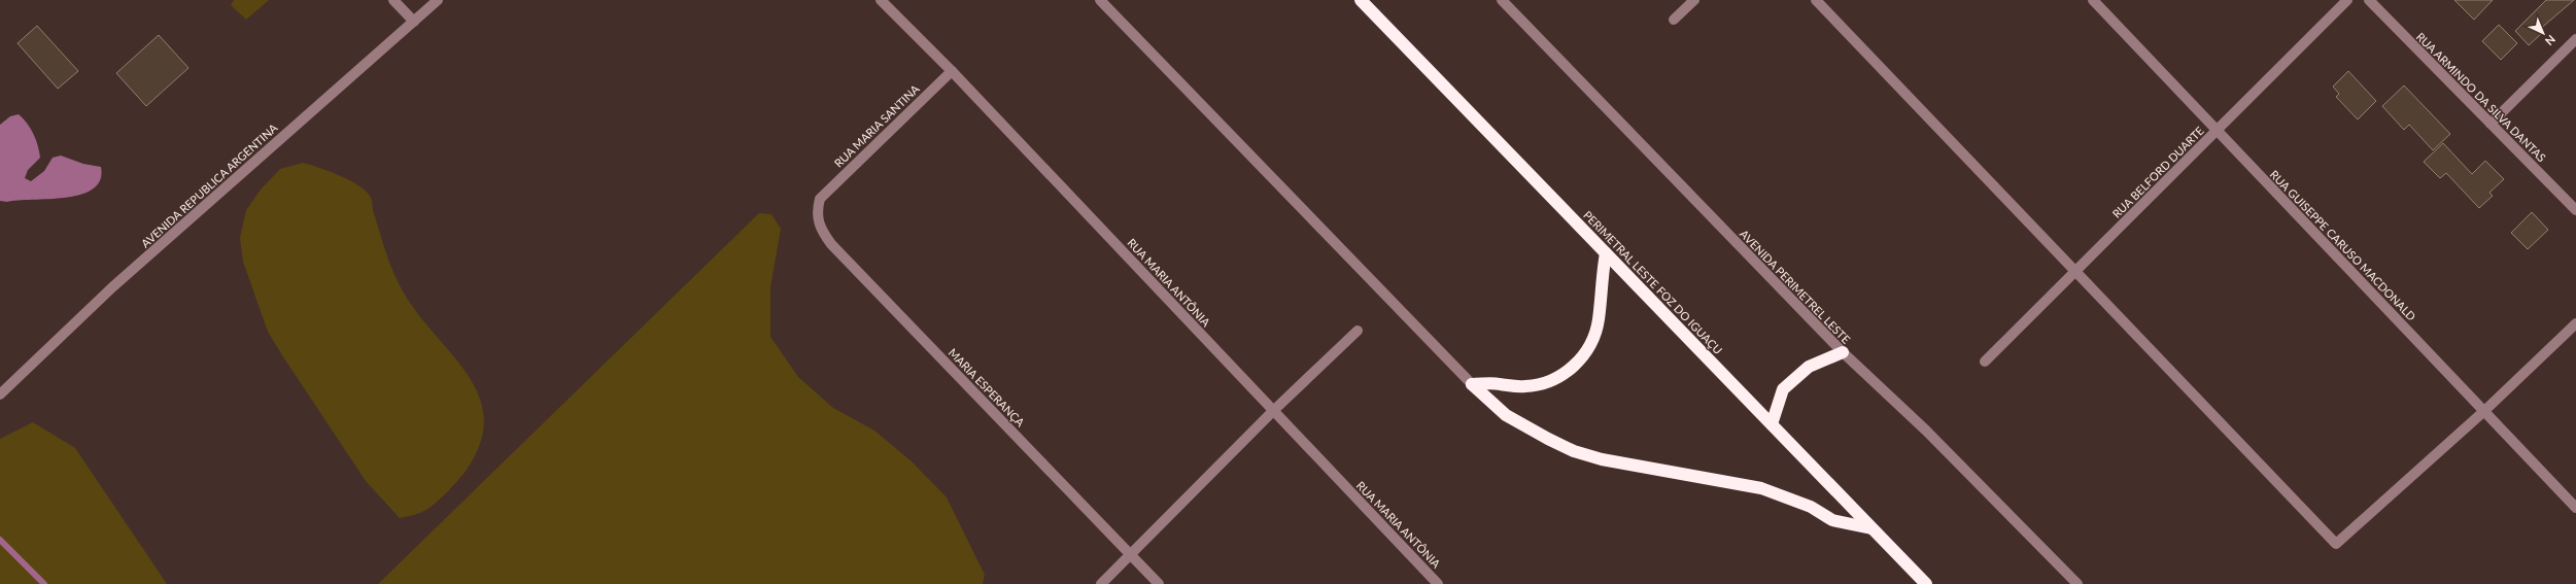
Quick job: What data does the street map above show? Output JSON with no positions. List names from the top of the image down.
{
  "streets": {
    "highway": ["PERIMETRAL LESTE FOZ DO IGUAÇU"],
    "street": [
      "RUA ARMINDO DA SILVA DANTAS",
      "RUA MARIA SANTINA",
      "RUA BELFORD DUARTE",
      "AVENIDA REPUBLICA ARGENTINA",
      "RUA GUISEPPE CARUSO MACDONALD",
      "RUA MARIA ANTÔNIA",
      "AVENIDA PERIMETREL LESTE",
      "MARIA ESPERANÇA"
    ]
  },
  "crossings": [
    ["RUA MARIA SANTINA", "RUA MARIA ANTÔNIA"],
    ["RUA MARIA SANTINA", "MARIA ESPERANÇA"],
    ["RUA BELFORD DUARTE", "RUA GUISEPPE CARUSO MACDONALD"]
  ],
  "north": "bottom right"
}
